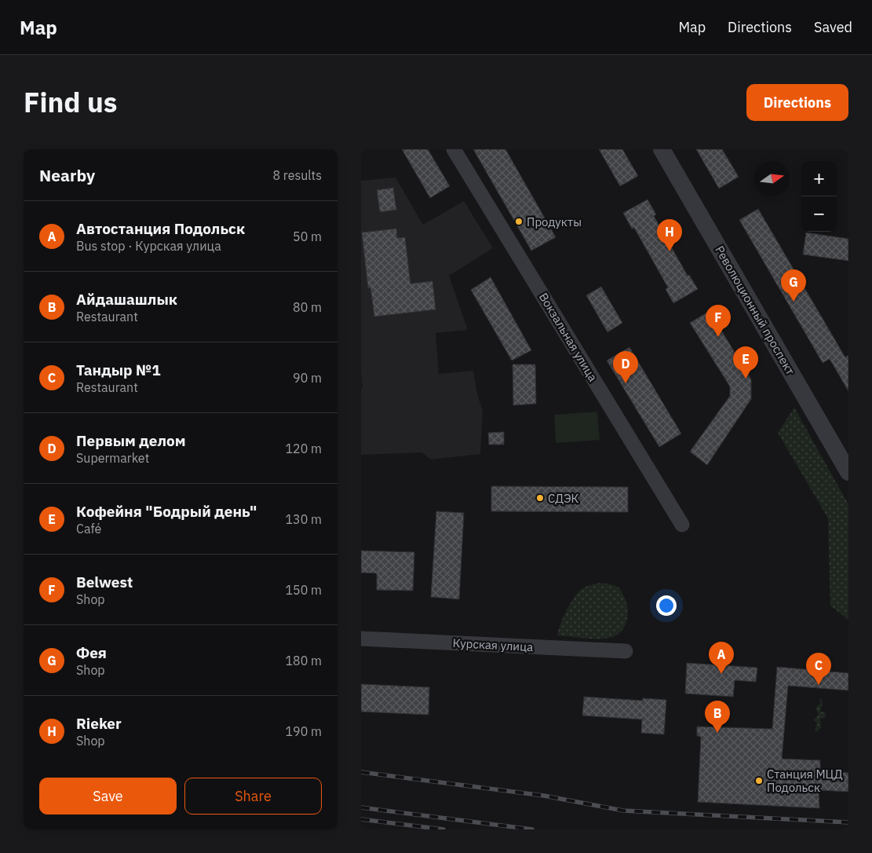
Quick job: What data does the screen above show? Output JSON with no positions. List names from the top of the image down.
{
  "streets": {
    "street": ["Революционный проспект", "Вокзальная улица", "Курская улица"]
  },
  "places": ["Продукты", "СДЭК", "Станция МЦД Подольск"],
  "north": "right",
  "page": {
    "header": "Map",
    "nav": ["Map", "Directions", "Saved"],
    "title": "Find us",
    "buttons": [
      "Directions",
      ["Save", "Share"]
    ],
    "heading": ["Nearby", "8 results"],
    "map_buttons": ["+", "−"],
    "list": [
      {
        "mark": "A",
        "name": "Автостанция Подольск",
        "note": "Bus stop · Курская улица",
        "value": "50 m"
      },
      {
        "mark": "B",
        "name": "Айдашашлык",
        "note": "Restaurant",
        "value": "80 m"
      },
      {
        "mark": "C",
        "name": "Тандыр №1",
        "note": "Restaurant",
        "value": "90 m"
      },
      {
        "mark": "D",
        "name": "Первым делом",
        "note": "Supermarket",
        "value": "120 m"
      },
      {
        "mark": "E",
        "name": "Кофейня \"Бодрый день\"",
        "note": "Café",
        "value": "130 m"
      },
      {
        "mark": "F",
        "name": "Belwest",
        "note": "Shop",
        "value": "150 m"
      },
      {
        "mark": "G",
        "name": "Фея",
        "note": "Shop",
        "value": "180 m"
      },
      {
        "mark": "H",
        "name": "Rieker",
        "note": "Shop",
        "value": "190 m"
      }
    ],
    "pins": [
      "H",
      "G",
      "F",
      "E",
      "D",
      "A",
      "C",
      "B"
    ]
  }
}
